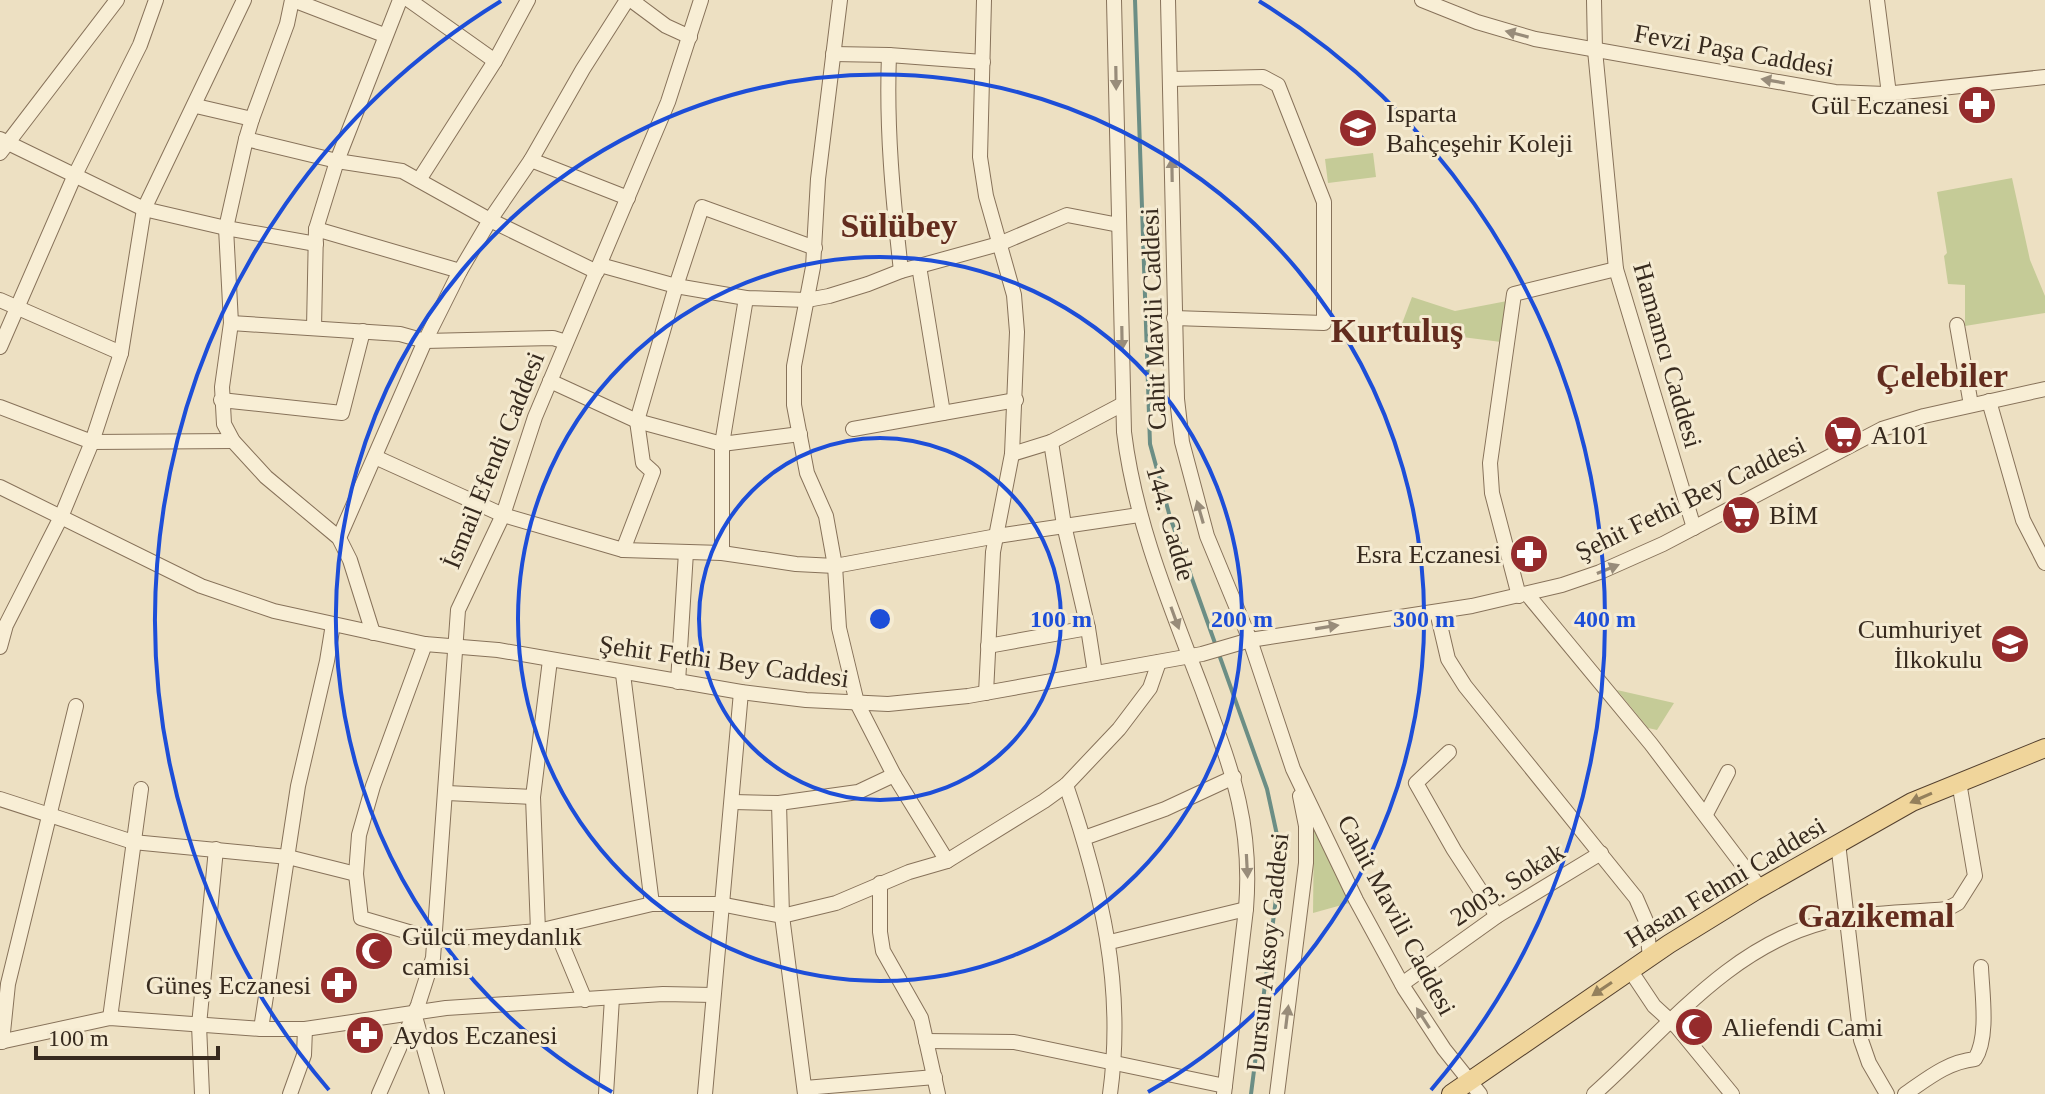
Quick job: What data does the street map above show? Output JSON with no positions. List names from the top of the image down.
{
  "streets": {
    "main road": ["Hasan Fehmi Caddesi"],
    "street": [
      "Fevzi Paşa Caddesi",
      "Cahit Mavili Caddesi",
      "Hamamcı Caddesi",
      "İsmail Efendi Caddesi",
      "Şehit Fethi Bey Caddesi",
      "144. Cadde",
      "2003. Sokak",
      "Dursun Aksoy Caddesi"
    ]
  },
  "crossings": [
    ["Fevzi Paşa Caddesi", "Hamamcı Caddesi"],
    ["Cahit Mavili Caddesi", "Şehit Fethi Bey Caddesi"],
    ["Cahit Mavili Caddesi", "Hasan Fehmi Caddesi"],
    ["Cahit Mavili Caddesi", "2003. Sokak"],
    ["Cahit Mavili Caddesi", "Dursun Aksoy Caddesi"],
    ["Hamamcı Caddesi", "Şehit Fethi Bey Caddesi"],
    ["İsmail Efendi Caddesi", "Şehit Fethi Bey Caddesi"],
    ["Şehit Fethi Bey Caddesi", "144. Cadde"]
  ],
  "one_way": [
    "Fevzi Paşa Caddesi",
    "Cahit Mavili Caddesi",
    "Hasan Fehmi Caddesi",
    "Dursun Aksoy Caddesi"
  ],
  "districts": [
    "Sülübey",
    "Kurtuluş",
    "Çelebiler",
    "Gazikemal"
  ],
  "places": {
    "pharmacy": [
      "Gül Eczanesi",
      "Esra Eczanesi",
      "Güneş Eczanesi",
      "Aydos Eczanesi"
    ],
    "school or university": ["Isparta Bahçeşehir Koleji", "Cumhuriyet İlkokulu"],
    "supermarket": ["A101", "BİM"],
    "mosque": ["Gülcü meydanlık camisi", "Aliefendi Cami"]
  },
  "scale_bar": "100 m",
  "rings": [
    "100 m",
    "200 m",
    "300 m",
    "400 m"
  ]
}
